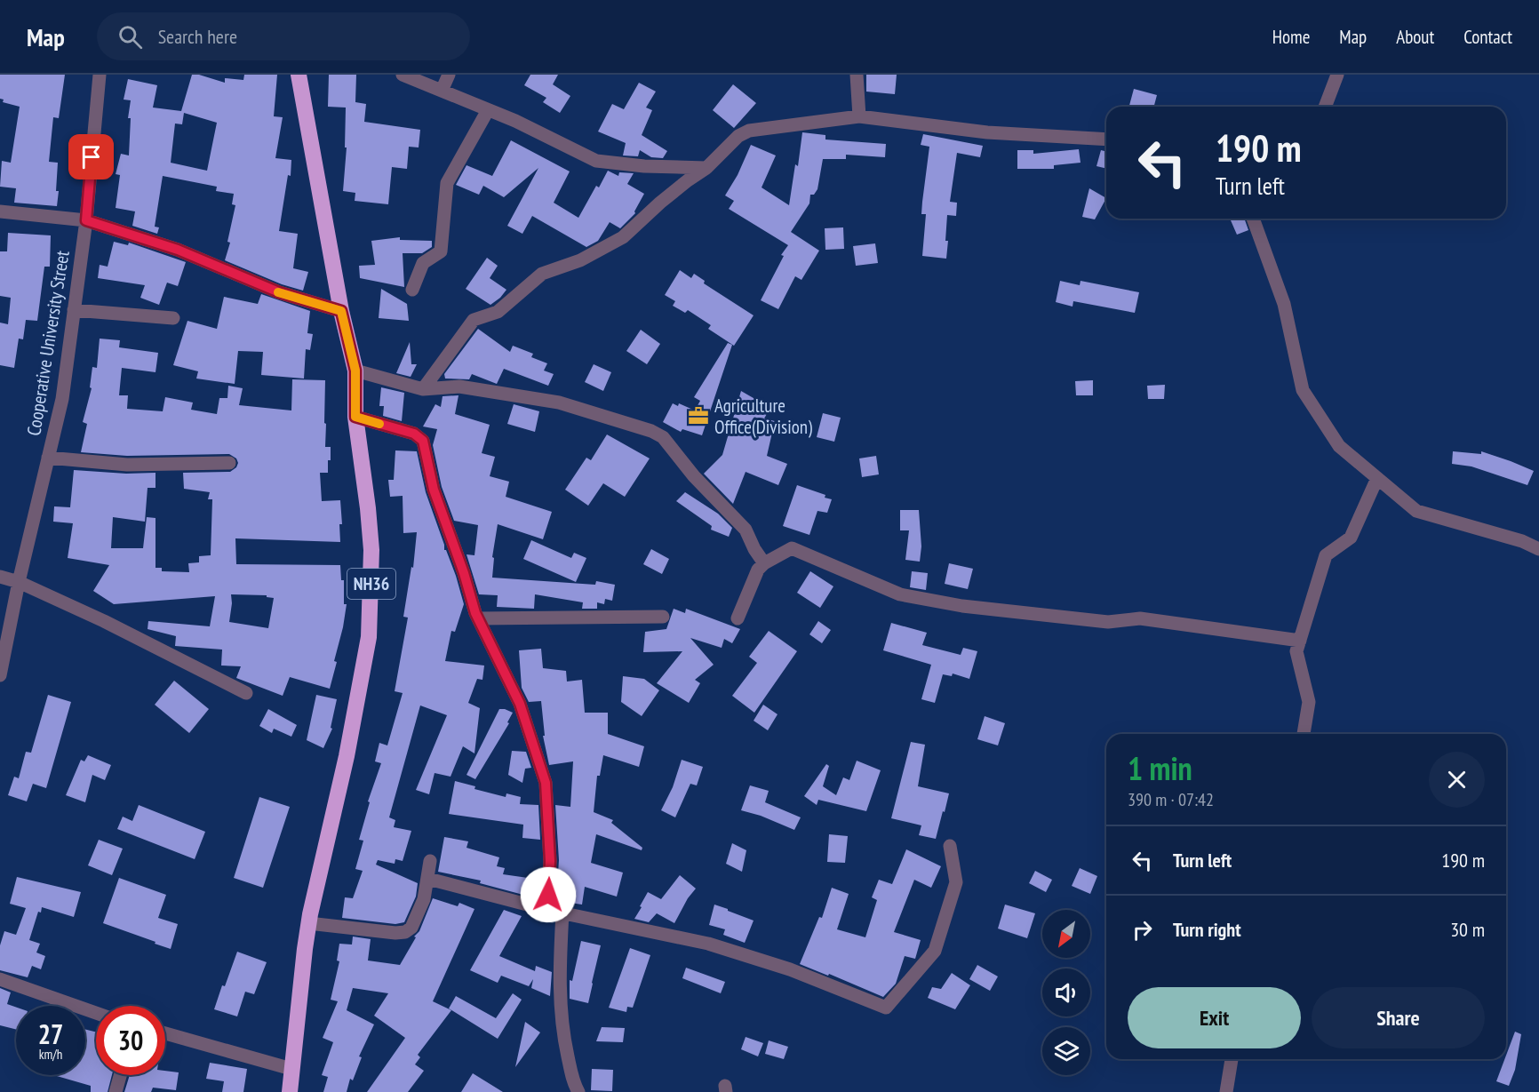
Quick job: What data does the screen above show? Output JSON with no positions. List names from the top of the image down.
{
  "streets": {
    "highway": ["NH36"],
    "street": ["Cooperative University Street"]
  },
  "places": {
    "office": ["Agriculture Office(Division)"]
  },
  "north": "bottom left",
  "page": {
    "header": "Map",
    "search": "Search here",
    "nav": [
      "Home",
      "Map",
      "About",
      "Contact"
    ],
    "turn": ["190 m", "Turn left"],
    "heading": ["1 min", "390 m · 07:42"],
    "list": [
      {
        "name": "Turn left",
        "value": "190 m"
      },
      {
        "name": "Turn right",
        "value": "30 m"
      }
    ],
    "buttons": ["Exit", "Share"],
    "speed": "27 km/h",
    "limit": "30"
  }
}
